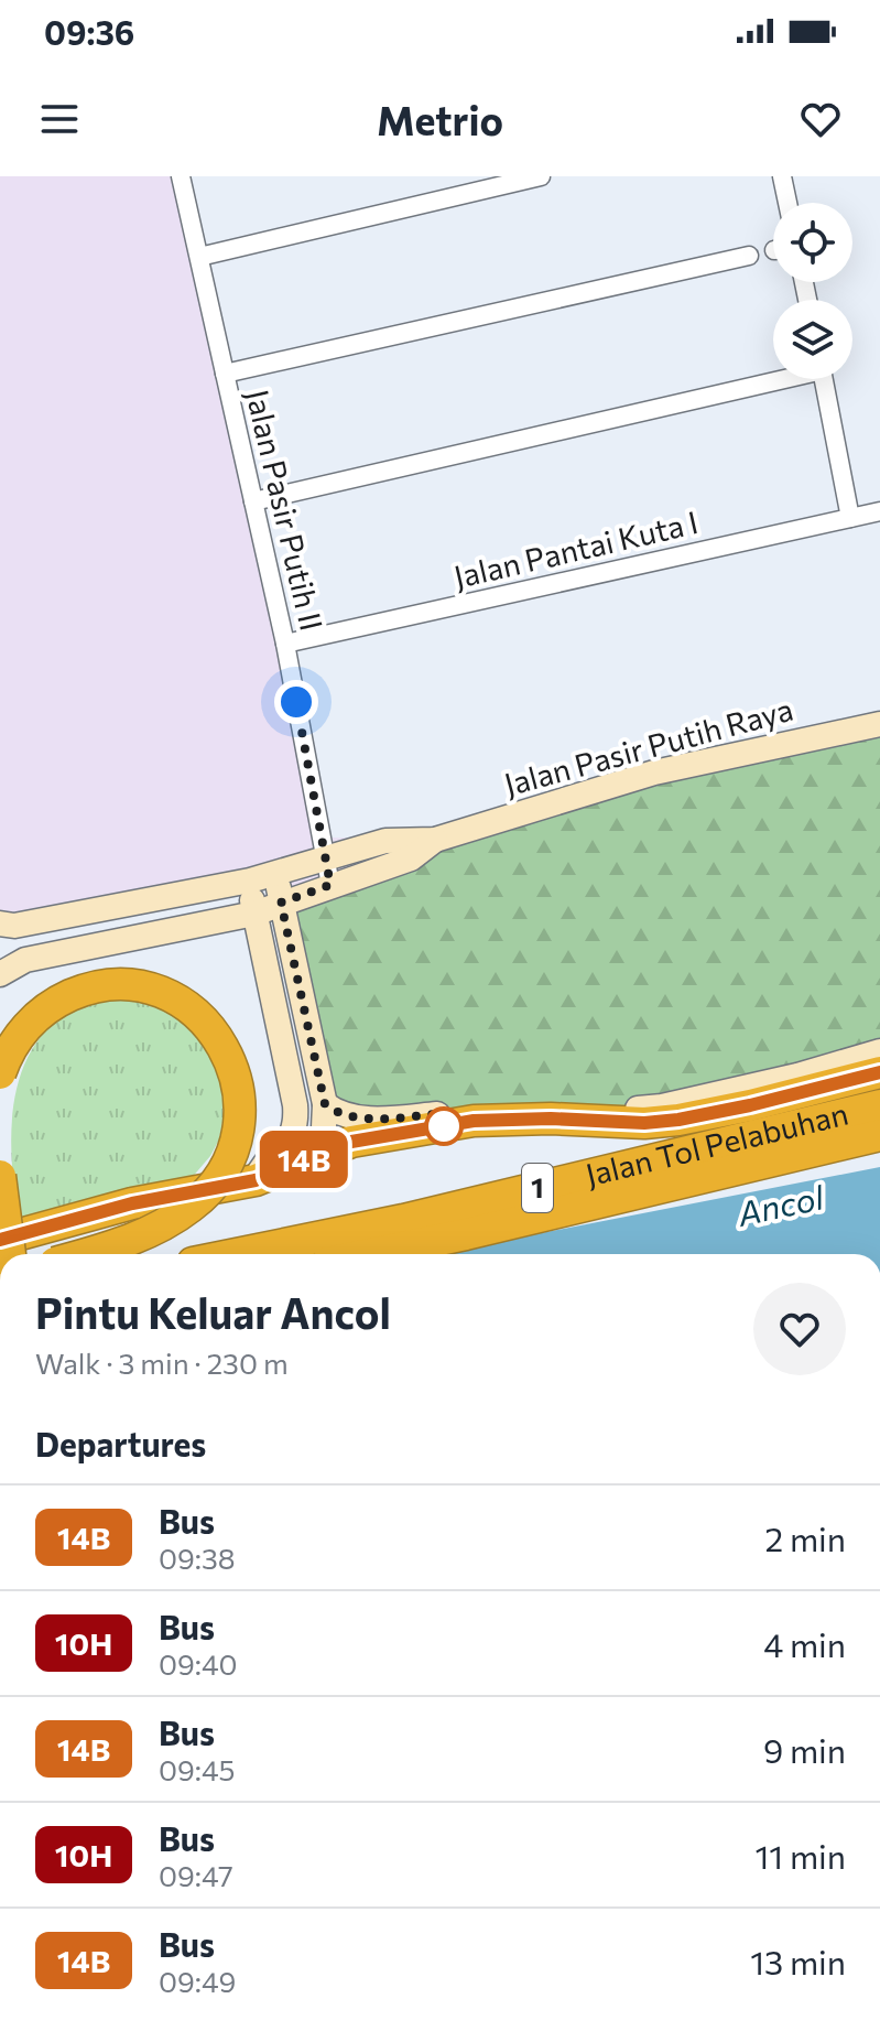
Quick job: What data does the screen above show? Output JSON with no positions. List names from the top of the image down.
{
  "streets": {
    "highway": ["Jalan Tol Pelabuhan", "1"],
    "street": ["Jalan Pasir Putih II", "Jalan Pantai Kuta I", "Jalan Pasir Putih Raya"]
  },
  "crossings": [
    ["Jalan Pasir Putih II", "Jalan Pantai Kuta I"],
    ["Jalan Pasir Putih II", "Jalan Pasir Putih Raya"]
  ],
  "water": ["Ancol"],
  "lines": ["bus line 14B"],
  "page": {
    "status": "09:36",
    "header": "Metrio",
    "on_map": "14B",
    "heading": [
      ["Pintu Keluar Ancol", "Walk · 3 min · 230 m"],
      "Departures"
    ],
    "list": [
      {
        "mark": "14B",
        "name": "Bus",
        "note": "09:38",
        "value": "2 min"
      },
      {
        "mark": "10H",
        "name": "Bus",
        "note": "09:40",
        "value": "4 min"
      },
      {
        "mark": "14B",
        "name": "Bus",
        "note": "09:45",
        "value": "9 min"
      },
      {
        "mark": "10H",
        "name": "Bus",
        "note": "09:47",
        "value": "11 min"
      },
      {
        "mark": "14B",
        "name": "Bus",
        "note": "09:49",
        "value": "13 min"
      }
    ]
  }
}
